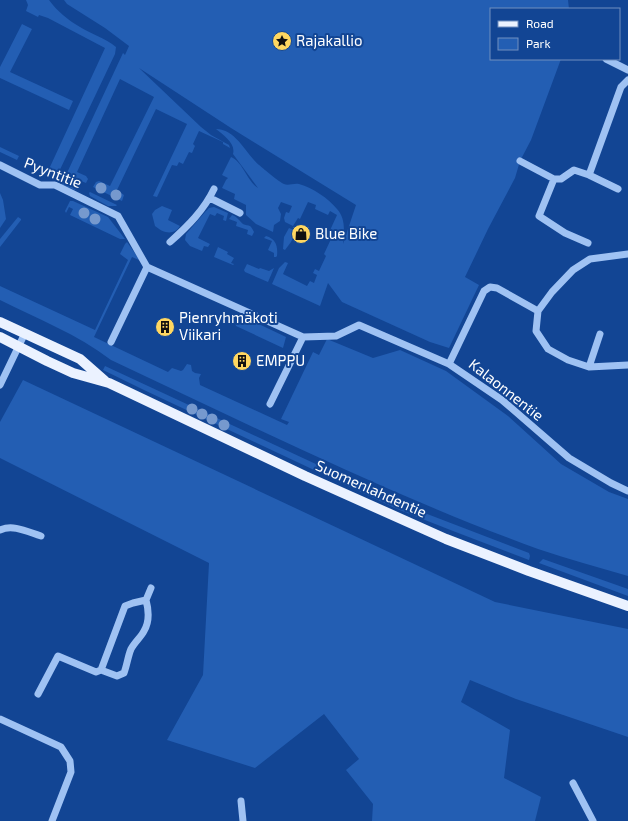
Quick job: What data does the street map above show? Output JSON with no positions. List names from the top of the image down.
{
  "streets": {
    "main road": ["Suomenlahdentie"],
    "street": ["Pyyntitie", "Kalaonnentie"]
  },
  "places": {
    "place": ["Rajakallio"],
    "shop": ["Blue Bike"],
    "building": ["Pienryhmäkoti Viikari", "EMPPU"]
  },
  "legend": ["Road", "Park"]
}
